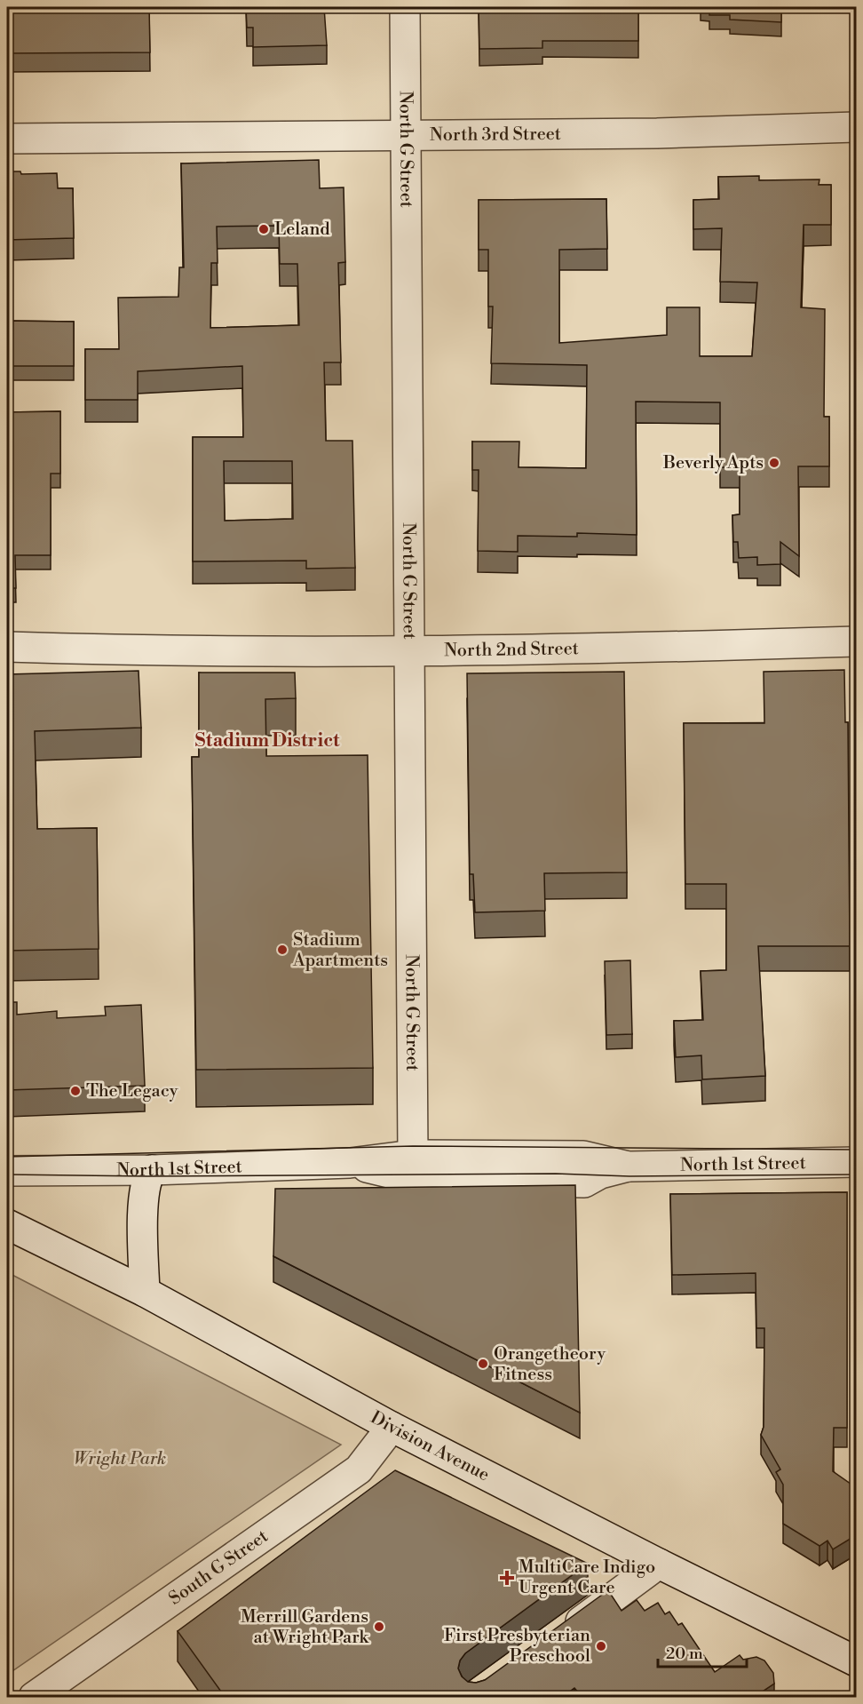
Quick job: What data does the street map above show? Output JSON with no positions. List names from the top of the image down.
{
  "streets": {
    "street": [
      "North 3rd Street",
      "North G Street",
      "North 2nd Street",
      "North 1st Street",
      "Division Avenue",
      "South G Street"
    ]
  },
  "crossings": [
    ["North 3rd Street", "North G Street"],
    ["North G Street", "North 2nd Street"],
    ["North G Street", "North 1st Street"],
    ["Division Avenue", "South G Street"]
  ],
  "districts": ["Stadium District"],
  "parks": ["Wright Park"],
  "places": {
    "other": [
      "Leland",
      "Beverly Apts",
      "Stadium Apartments",
      "The Legacy",
      "Orangetheory Fitness",
      "Merrill Gardens at Wright Park",
      "First Presbyterian Preschool"
    ],
    "health": ["MultiCare Indigo Urgent Care"]
  },
  "scale_bar": "20 m"
}
